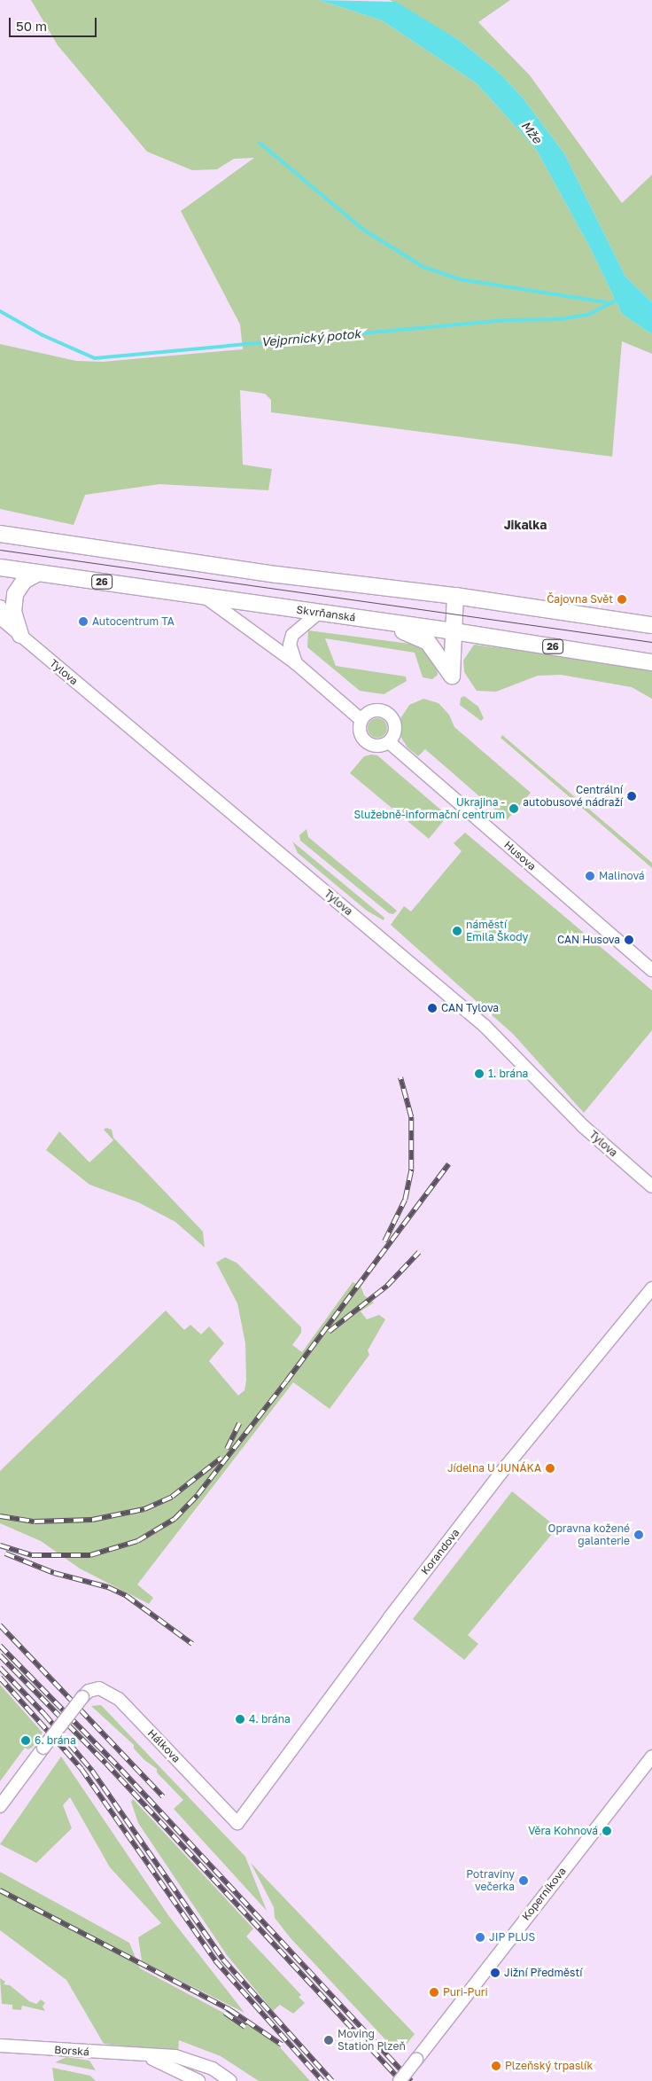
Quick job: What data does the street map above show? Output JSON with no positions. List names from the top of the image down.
{
  "streets": {
    "main road": ["26", "Skvrňanská"],
    "street": [
      "Tylova",
      "Husova",
      "Korandova",
      "Hálkova",
      "Koperníkova",
      "Borská"
    ]
  },
  "crossings": [
    ["Korandova", "Hálkova"]
  ],
  "districts": ["Jikalka"],
  "water": ["Mže", "Vejprnický potok"],
  "places": [
    "Čajovna Svět",
    "Autocentrum TA",
    "Centrální autobusové nádraží",
    "Ukrajina - Služebně-informační centrum",
    "Malinová",
    "náměstí Emila Škody",
    "CAN Husova",
    "CAN Tylova",
    "1. brána",
    "Jídelna U JUNÁKA",
    "Opravna kožené galanterie",
    "4. brána",
    "6. brána",
    "Věra Kohnová",
    "Potraviny večerka",
    "JIP PLUS",
    "Jižní Předměstí",
    "Puri-Puri",
    "Moving Station Plzeň",
    "Plzeňský trpaslík"
  ],
  "scale_bar": "50 m"
}
